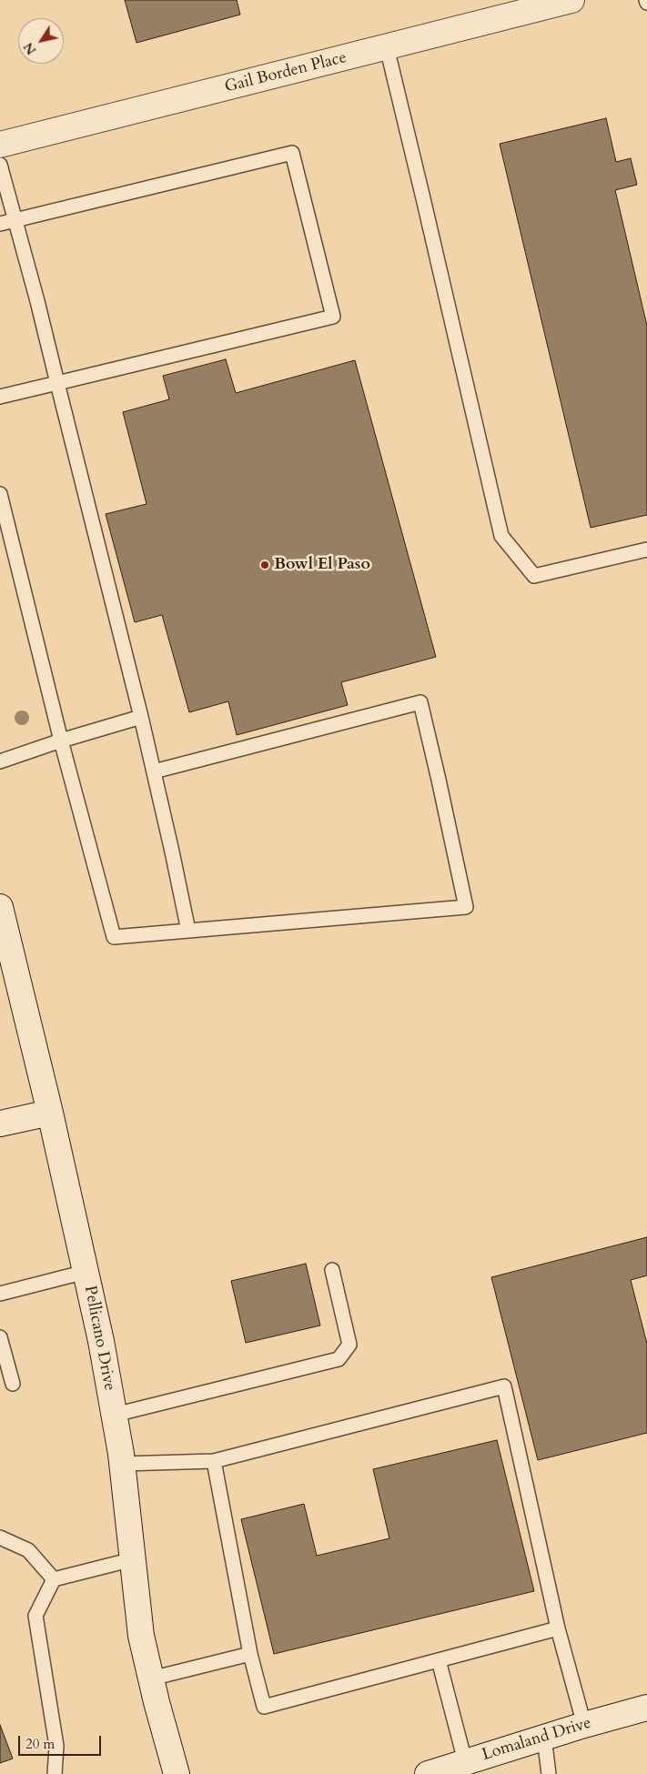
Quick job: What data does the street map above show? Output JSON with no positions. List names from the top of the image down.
{
  "streets": {
    "street": ["Gail Borden Place", "Pellicano Drive", "Lomaland Drive"]
  },
  "places": ["Bowl El Paso"],
  "scale_bar": "20 m",
  "north": "bottom left"
}
